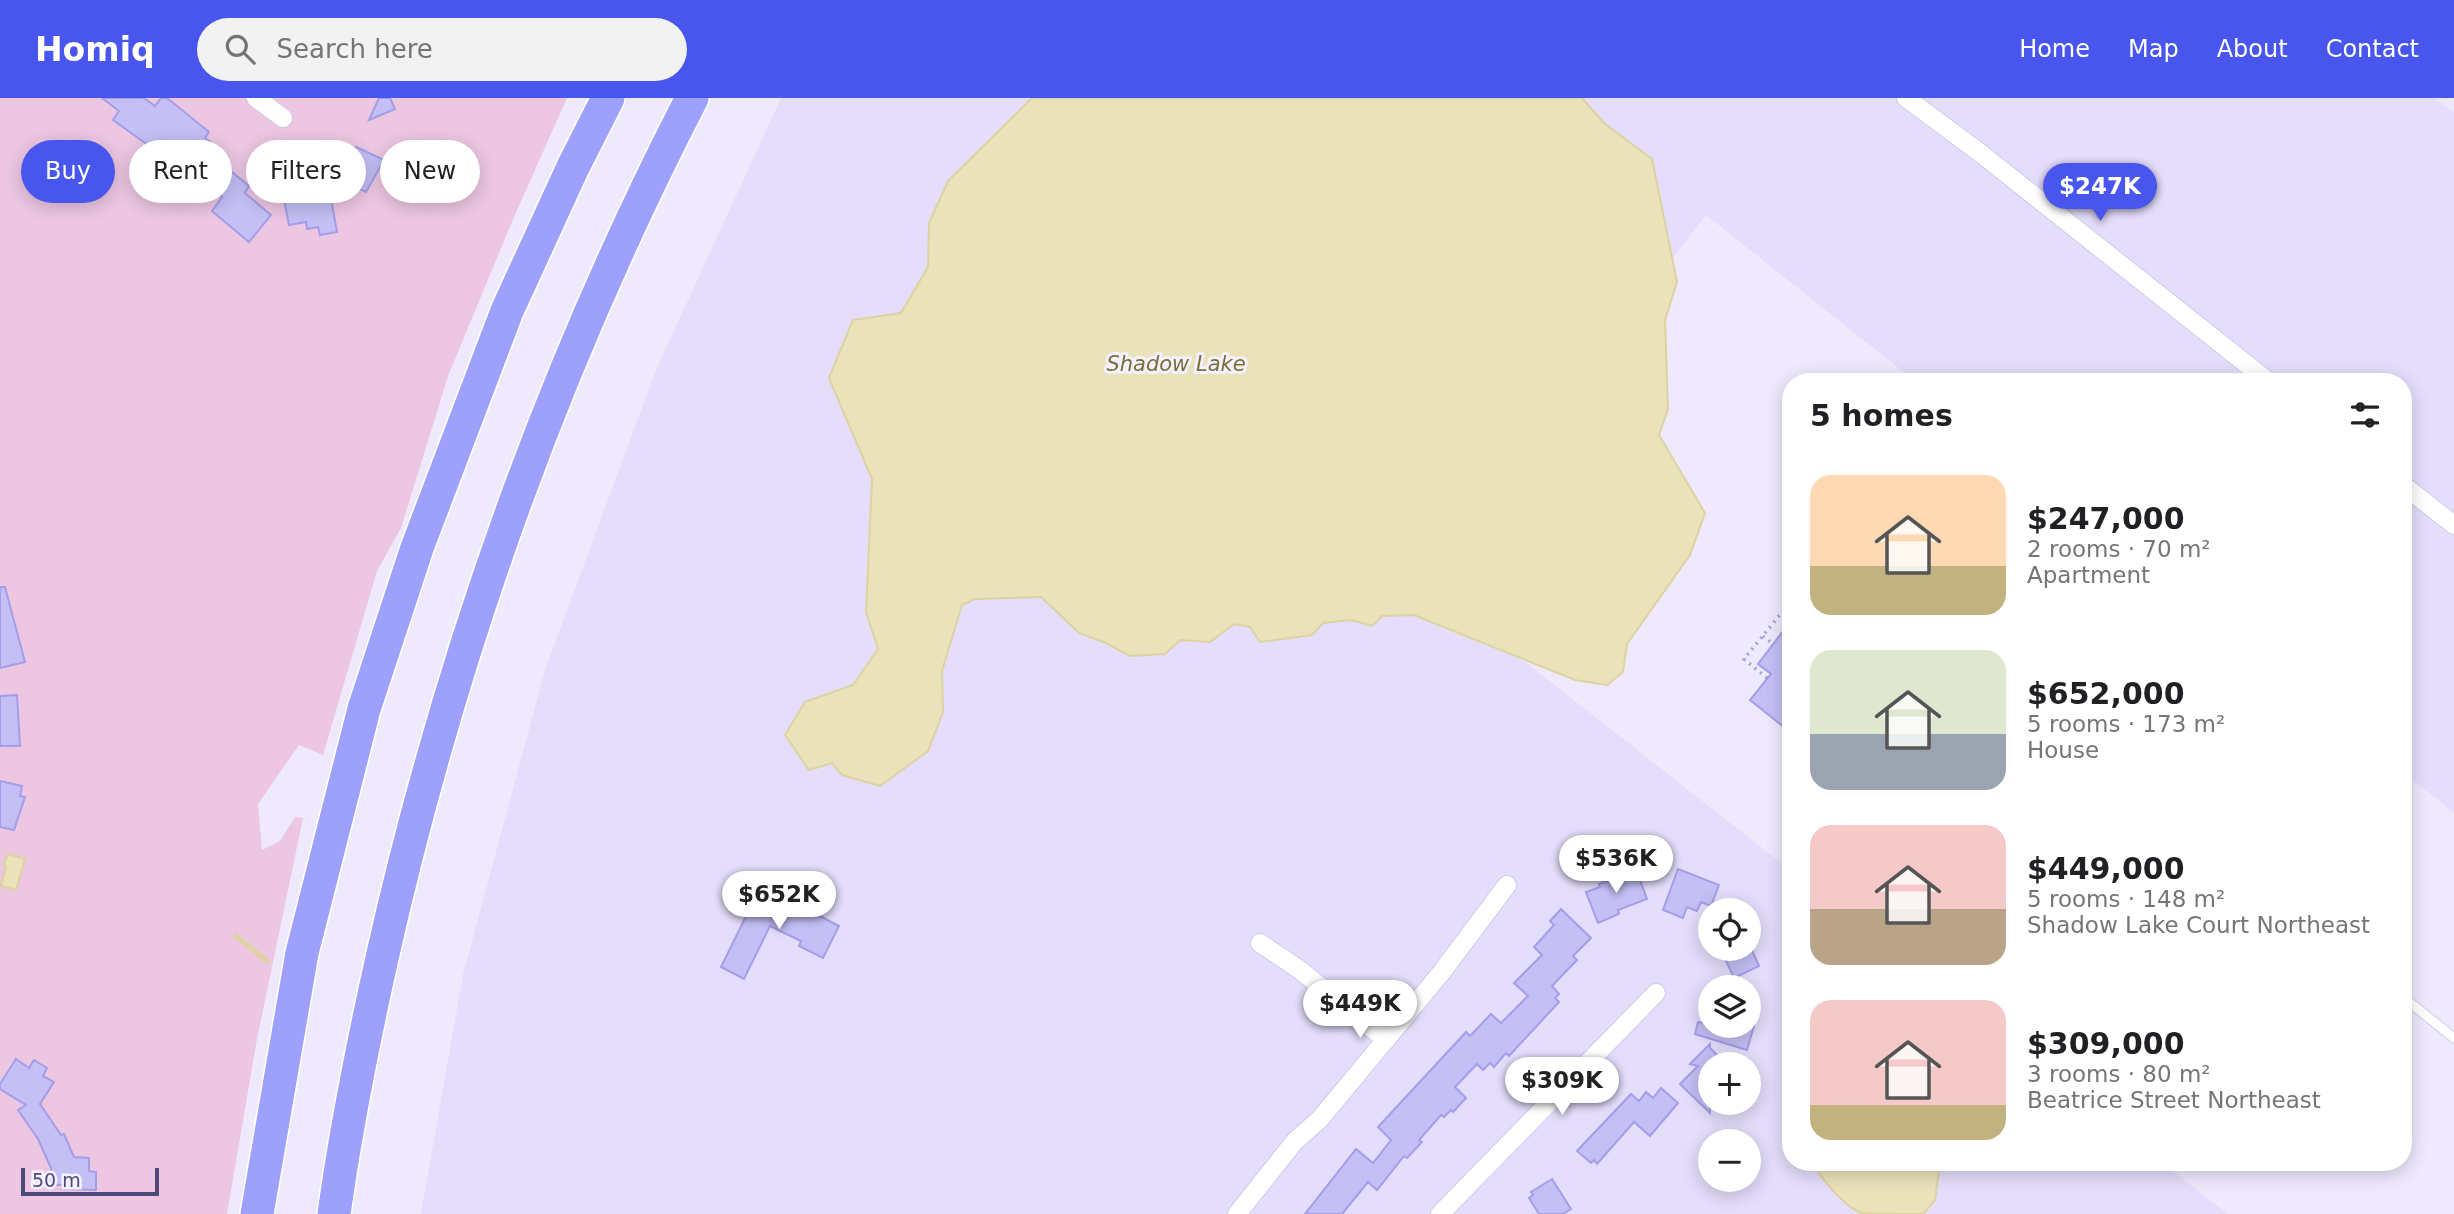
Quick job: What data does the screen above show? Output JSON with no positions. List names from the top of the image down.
{
  "water": ["Shadow Lake"],
  "scale_bar": "50 m",
  "page": {
    "header": "Homiq",
    "search": "Search here",
    "nav": [
      "Home",
      "Map",
      "About",
      "Contact"
    ],
    "chip": [
      "Buy",
      "Rent",
      "Filters",
      "New"
    ],
    "price": [
      "$247K",
      "$536K",
      "$652K",
      "$449K",
      "$309K"
    ],
    "heading": "5 homes",
    "list": [
      {
        "name": "$247,000",
        "note": "2 rooms · 70 m² · Apartment"
      },
      {
        "name": "$652,000",
        "note": "5 rooms · 173 m² · House"
      },
      {
        "name": "$449,000",
        "note": "5 rooms · 148 m² · Shadow Lake Court Northeast"
      },
      {
        "name": "$309,000",
        "note": "3 rooms · 80 m² · Beatrice Street Northeast"
      }
    ],
    "map_buttons": ["+", "−"],
    "scale": "50 m"
  }
}
